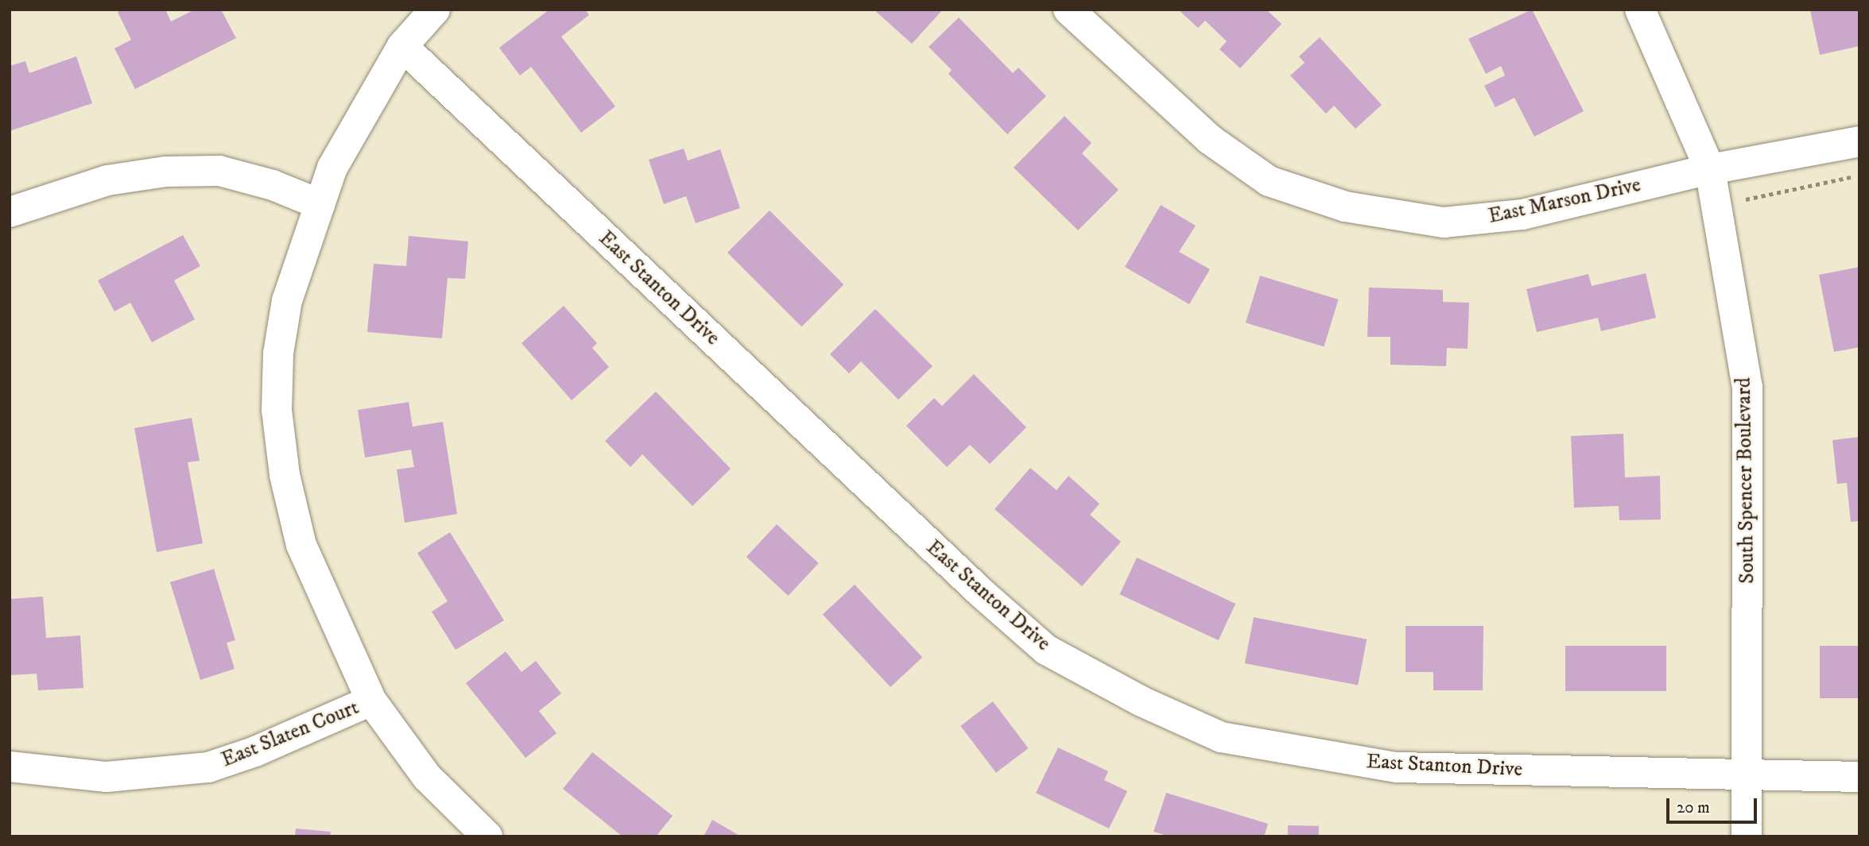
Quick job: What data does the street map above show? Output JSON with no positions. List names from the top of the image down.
{
  "streets": {
    "street": [
      "East Marson Drive",
      "East Stanton Drive",
      "South Spencer Boulevard",
      "East Slaten Court"
    ]
  },
  "crossings": [
    ["East Marson Drive", "South Spencer Boulevard"],
    ["East Stanton Drive", "South Spencer Boulevard"]
  ],
  "scale_bar": "20 m"
}
